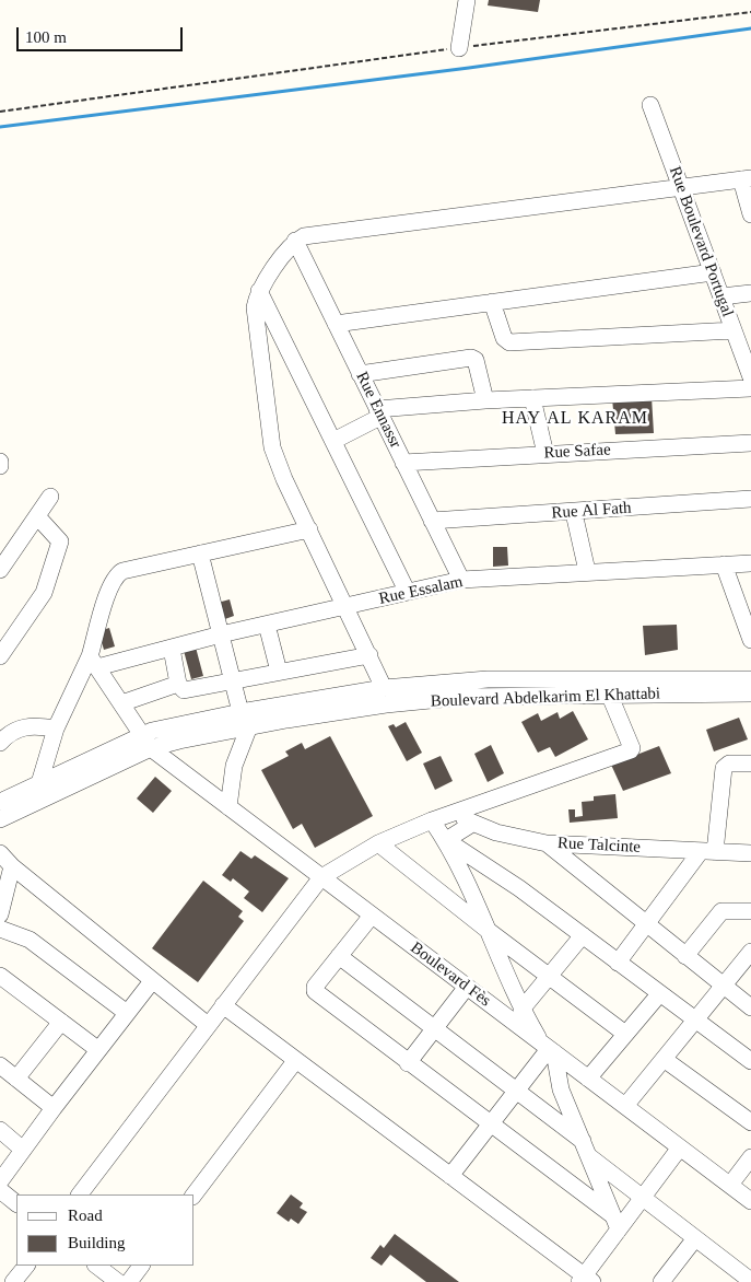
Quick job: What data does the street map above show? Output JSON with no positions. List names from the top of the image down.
{
  "streets": {
    "street": [
      "Rue Boulevard Portugal",
      "Rue Ennassr",
      "Rue Safae",
      "Rue Al Fath",
      "Rue Essalam",
      "Boulevard Abdelkarim El Khattabi",
      "Rue Talcinte",
      "Boulevard Fès"
    ]
  },
  "crossings": [
    ["Rue Ennassr", "Rue Safae"],
    ["Rue Ennassr", "Rue Al Fath"],
    ["Rue Ennassr", "Rue Essalam"],
    ["Rue Essalam", "Boulevard Fès"],
    ["Boulevard Abdelkarim El Khattabi", "Boulevard Fès"]
  ],
  "districts": ["HAY AL KARAM"],
  "legend": ["Road", "Building"],
  "scale_bar": "100 m"
}
